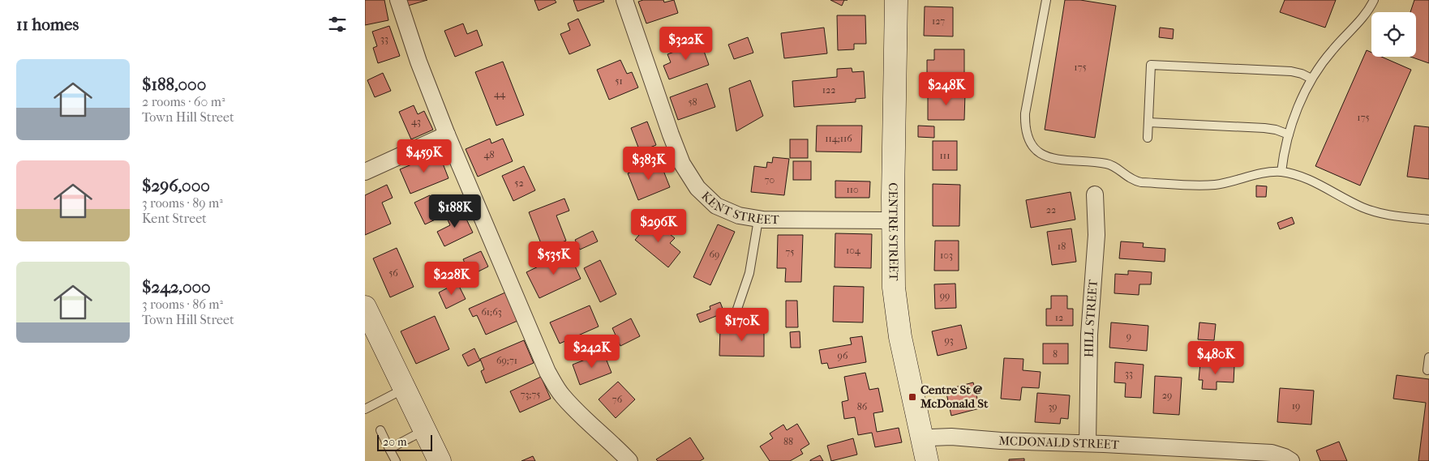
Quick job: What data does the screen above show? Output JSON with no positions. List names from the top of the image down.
{
  "streets": {
    "main road": ["CENTRE STREET"],
    "street": ["KENT STREET", "HILL STREET", "MCDONALD STREET"]
  },
  "crossings": [
    ["KENT STREET", "CENTRE STREET"],
    ["CENTRE STREET", "MCDONALD STREET"],
    ["HILL STREET", "MCDONALD STREET"]
  ],
  "places": {
    "transit": ["Centre St @ McDonald St"]
  },
  "house_numbers": [
    "127",
    "33",
    "175",
    "51",
    "122",
    "44",
    "58",
    "175",
    "43",
    "114;116",
    "48",
    "111",
    "70",
    "52",
    "110",
    "22",
    "18",
    "104",
    "75",
    "69",
    "103",
    "56",
    "99",
    "61;63",
    "12",
    "9",
    "93",
    "8",
    "96",
    "69;71",
    "33",
    "73;75",
    "29",
    "76",
    "19",
    "86",
    "39",
    "88"
  ],
  "scale_bar": "20 m",
  "page": {
    "heading": "11 homes",
    "price": [
      "$322K",
      "$248K",
      "$459K",
      "$383K",
      "$188K",
      "$296K",
      "$535K",
      "$228K",
      "$170K",
      "$242K",
      "$480K"
    ],
    "list": [
      {
        "name": "$188,000",
        "note": "2 rooms · 60 m² · Town Hill Street"
      },
      {
        "name": "$296,000",
        "note": "3 rooms · 89 m² · Kent Street"
      },
      {
        "name": "$242,000",
        "note": "3 rooms · 86 m² · Town Hill Street"
      }
    ],
    "scale": "20 m"
  }
}
